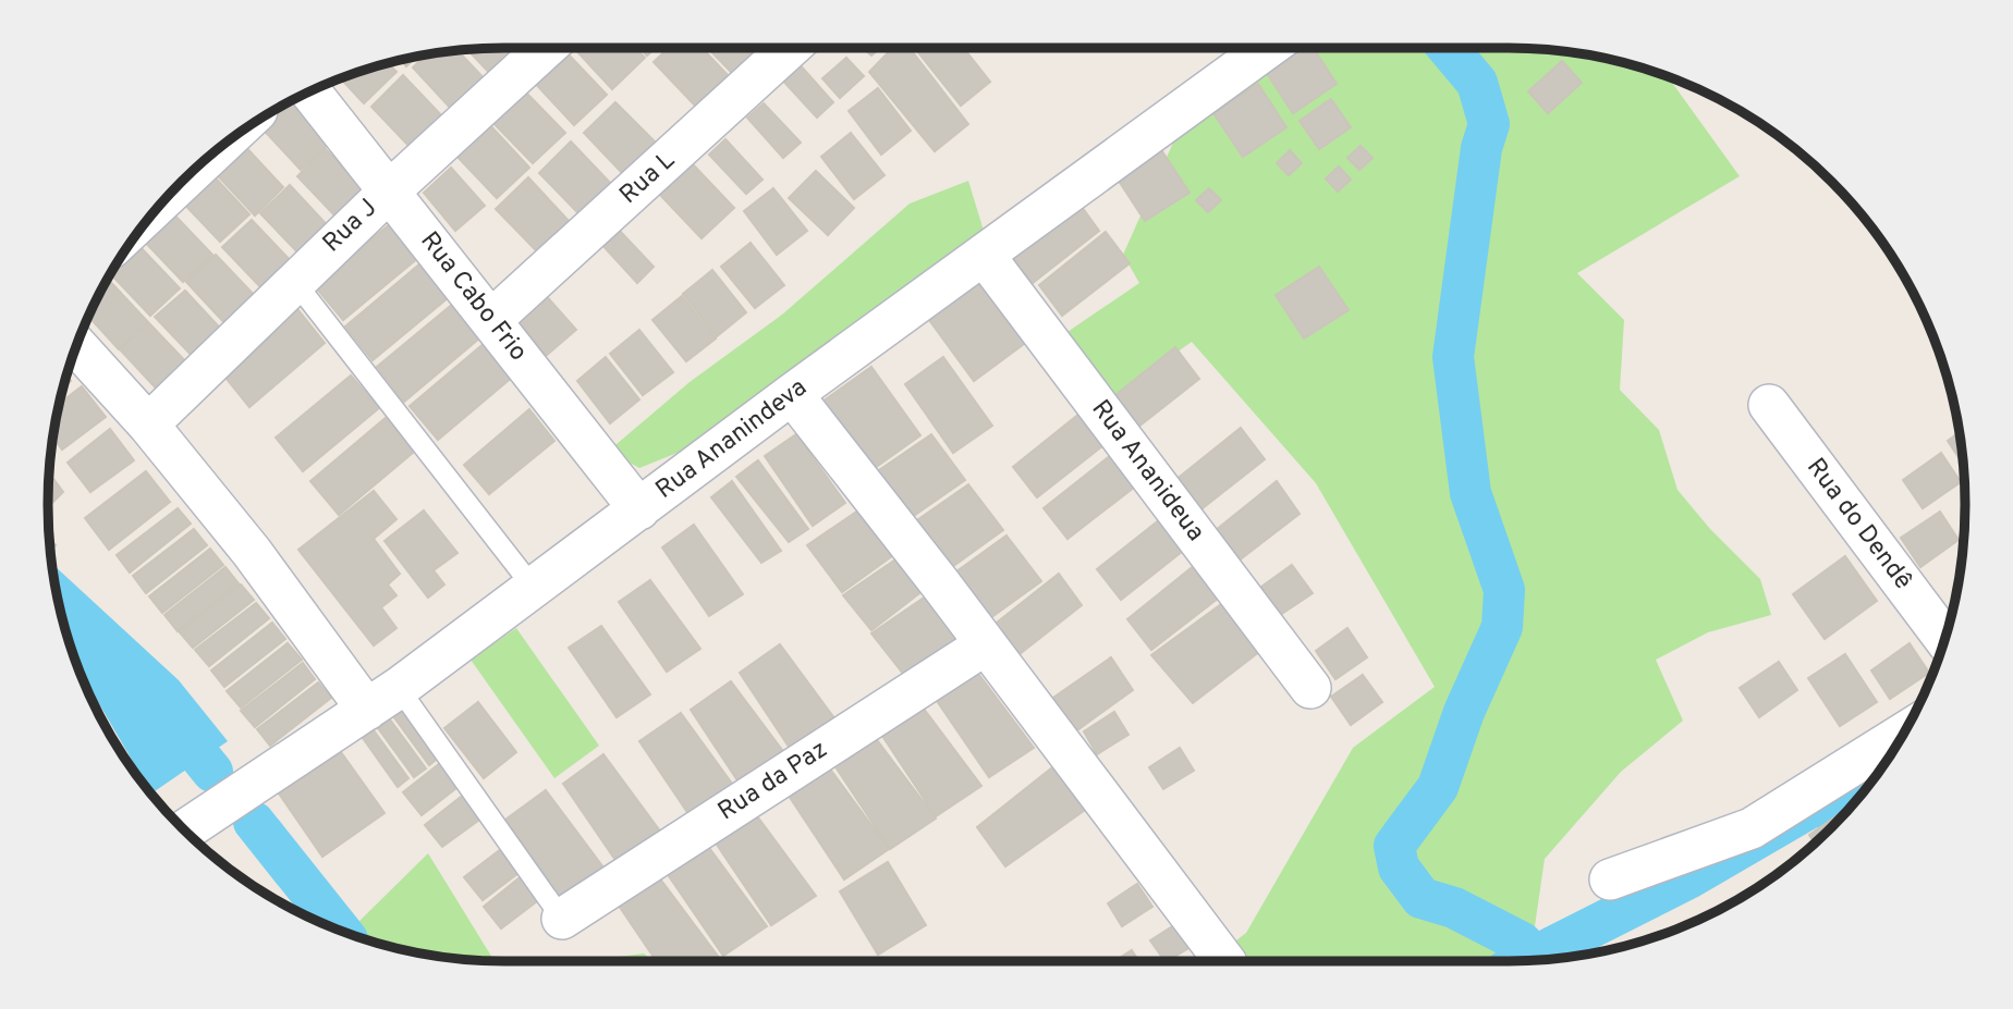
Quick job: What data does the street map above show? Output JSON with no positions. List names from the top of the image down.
{
  "streets": {
    "street": [
      "Rua L",
      "Rua J",
      "Rua Cabo Frio",
      "Rua Ananindeva",
      "Rua Ananideua",
      "Rua do Dendê",
      "Rua da Paz"
    ]
  },
  "crossings": [
    ["Rua L", "Rua Cabo Frio"],
    ["Rua J", "Rua Cabo Frio"],
    ["Rua Cabo Frio", "Rua Ananindeva"],
    ["Rua Ananindeva", "Rua Ananideua"]
  ]
}
